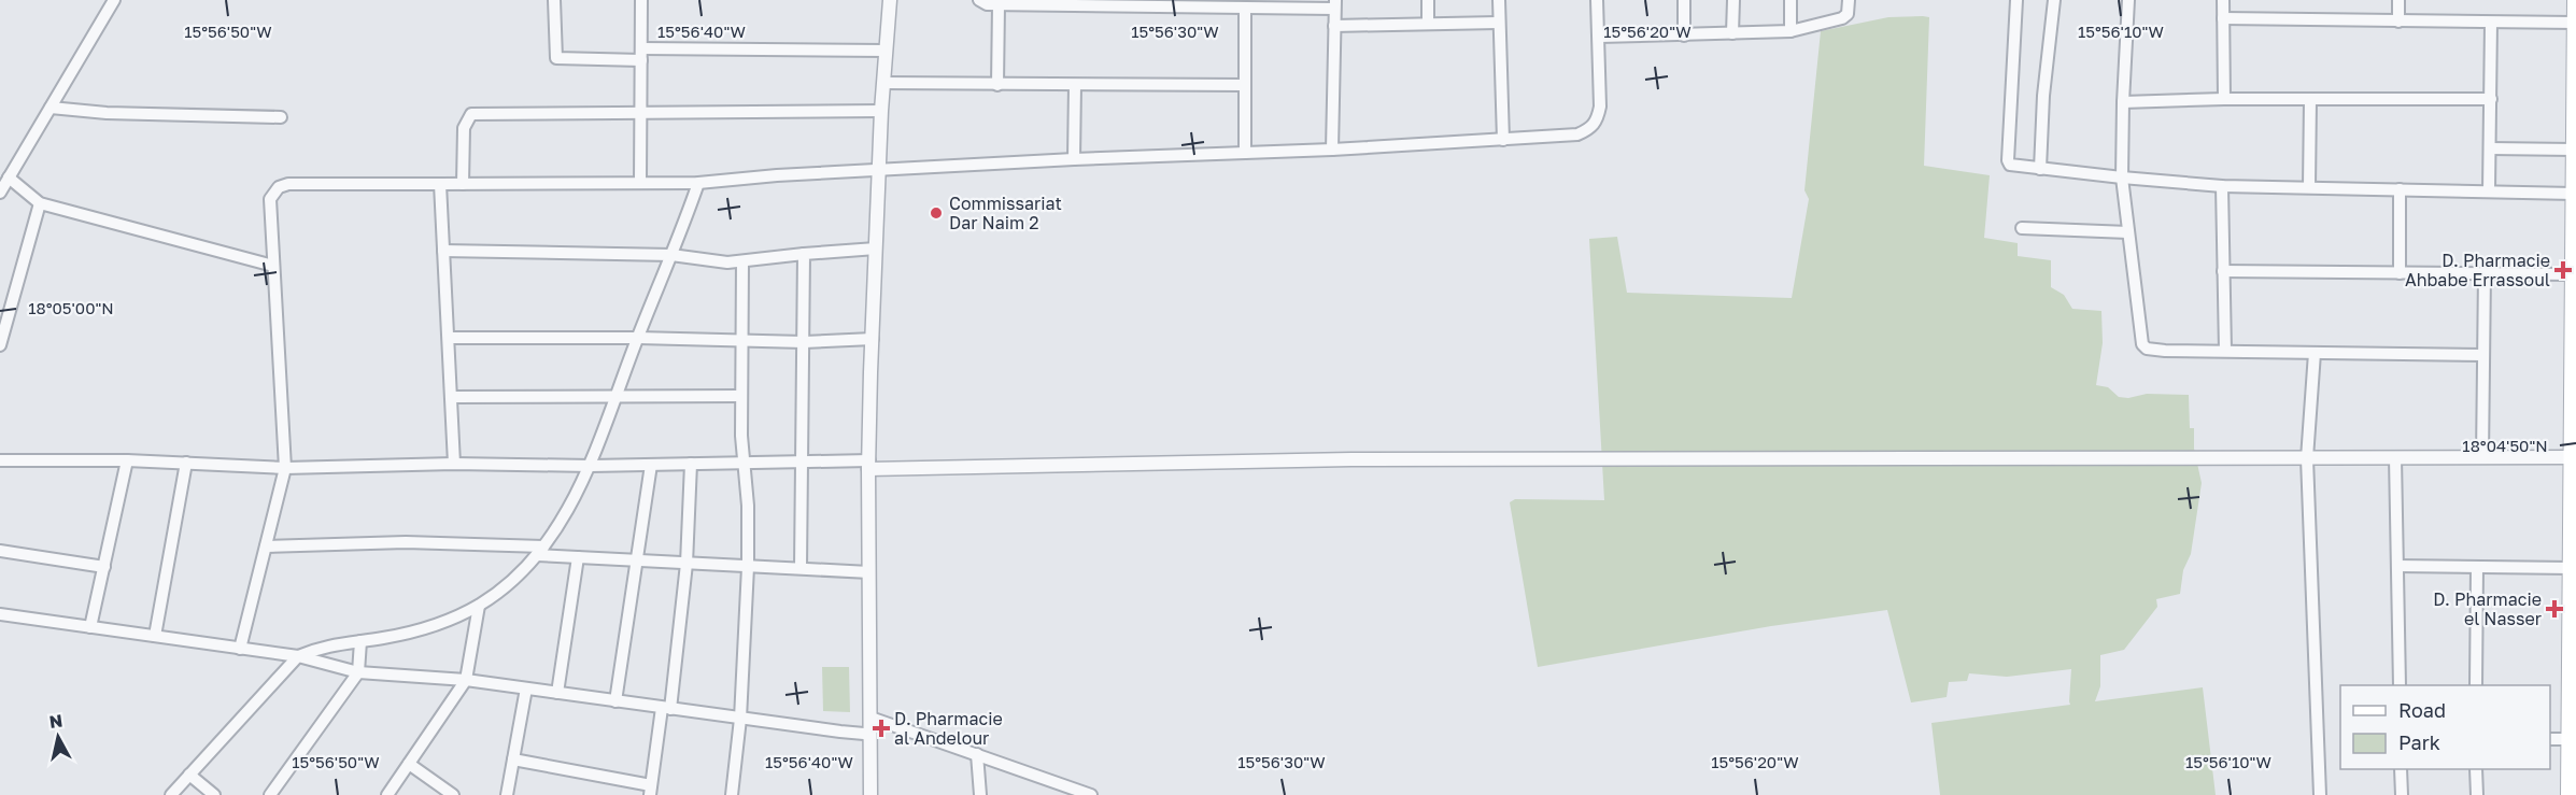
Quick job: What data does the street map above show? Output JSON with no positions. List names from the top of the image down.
{
  "places": {
    "other": ["Commissariat Dar Naim 2"],
    "health": ["D. Pharmacie Ahbabe Errassoul", "D. Pharmacie el Nasser", "D. Pharmacie al Andelour"]
  },
  "legend": ["Road", "Park"],
  "north": "top",
  "coordinates": [
    "15°56'50\"W",
    "15°56'40\"W",
    "15°56'30\"W",
    "15°56'20\"W",
    "15°56'10\"W",
    "18°05'00\"N",
    "18°04'50\"N"
  ]
}
